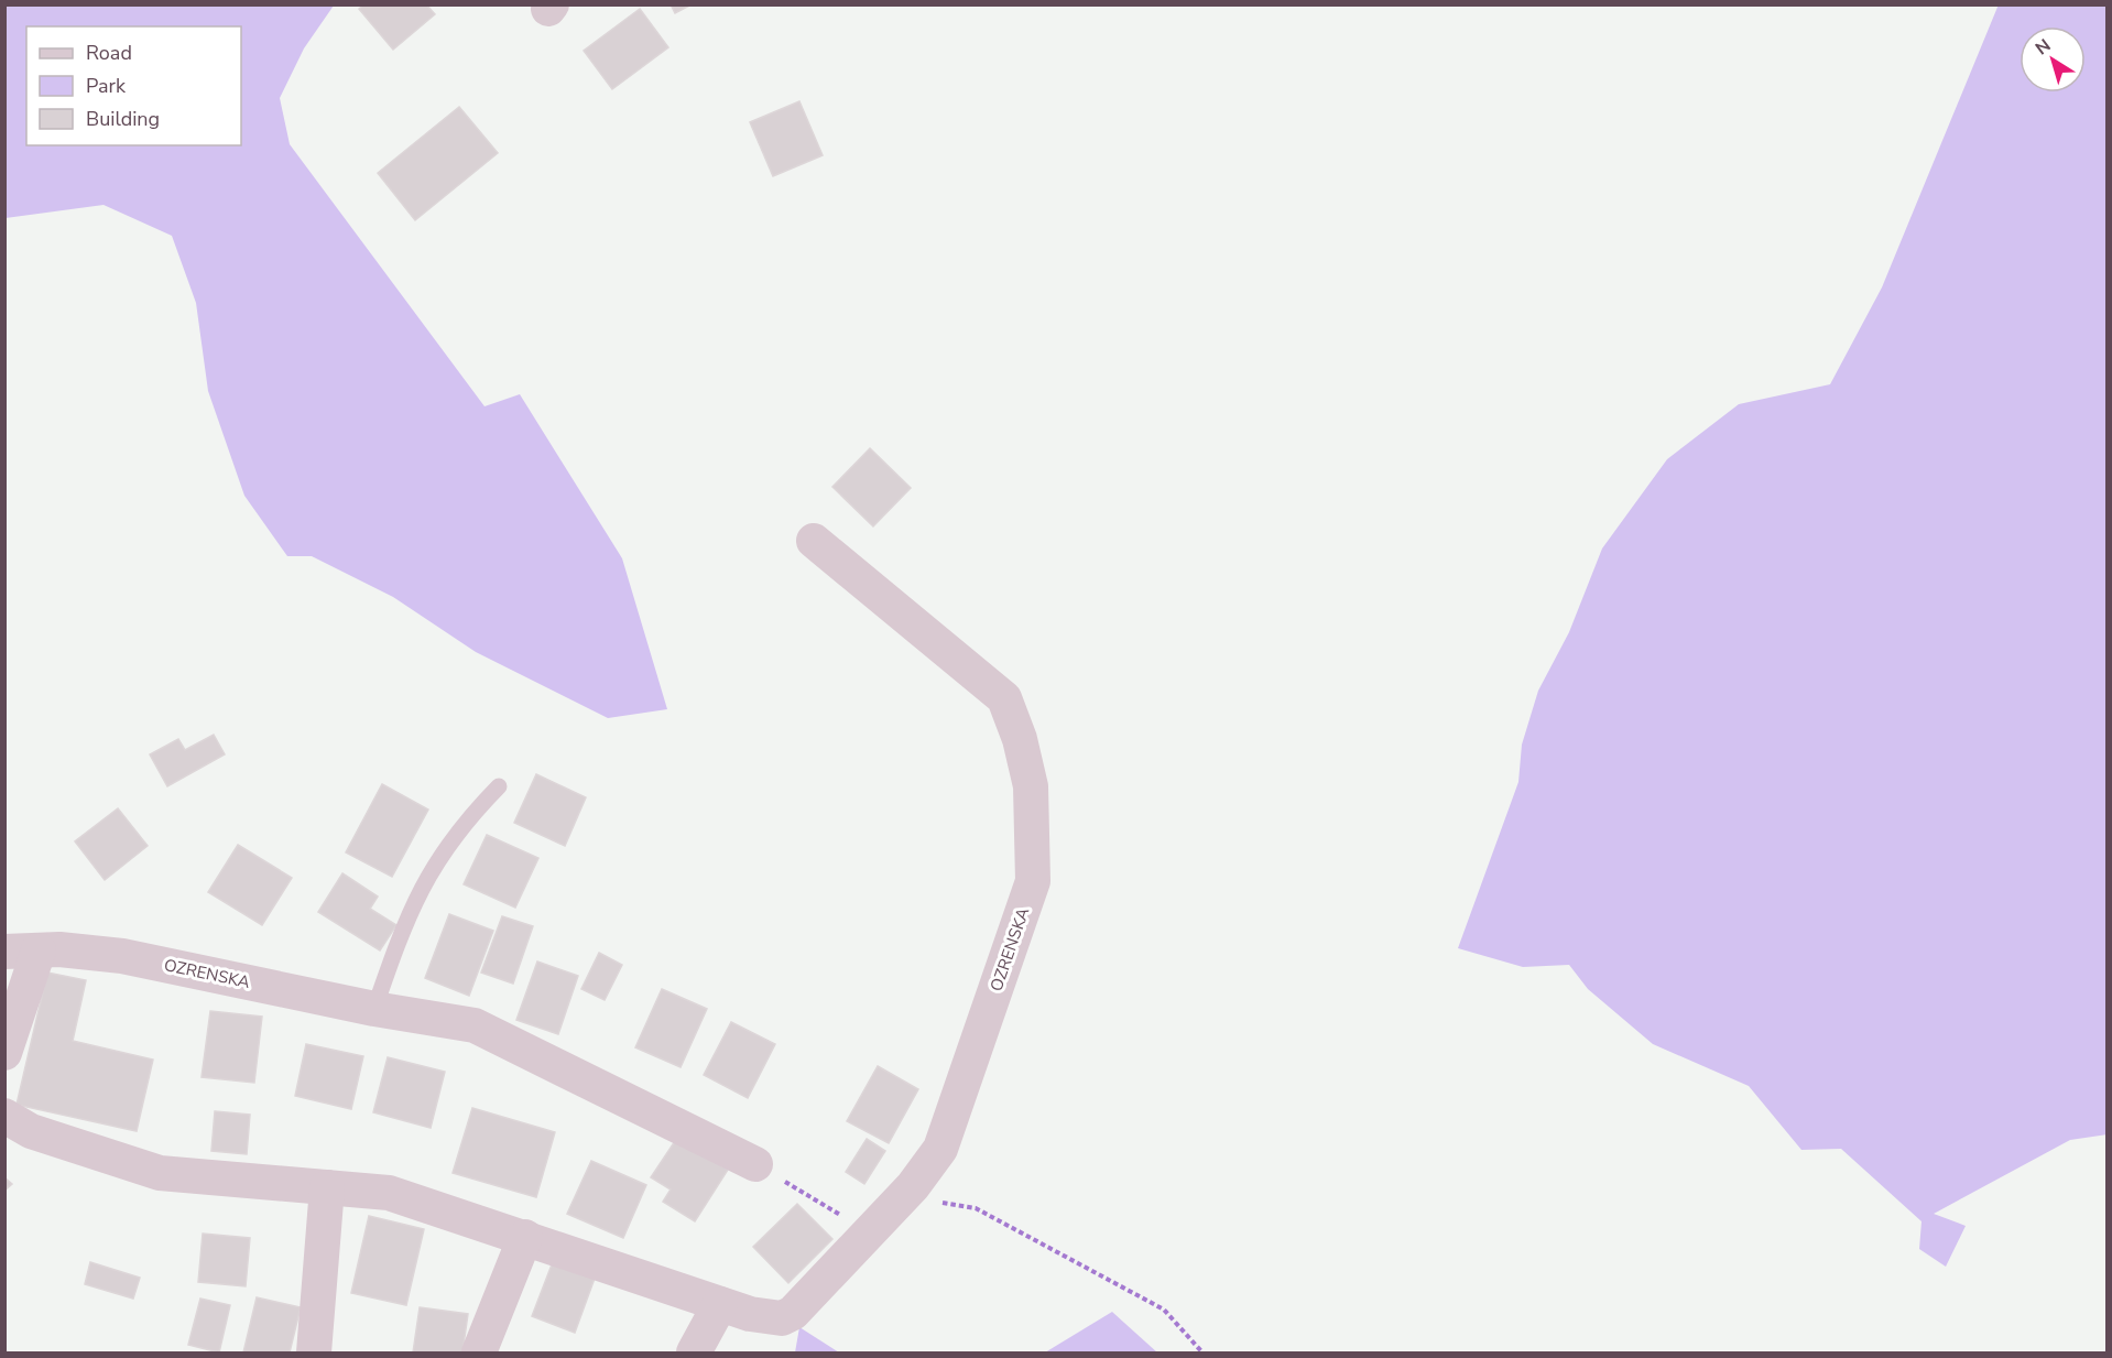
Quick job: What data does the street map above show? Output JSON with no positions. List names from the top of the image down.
{
  "streets": {
    "street": ["OZRENSKA"]
  },
  "legend": ["Road", "Park", "Building"],
  "north": "top left"
}
